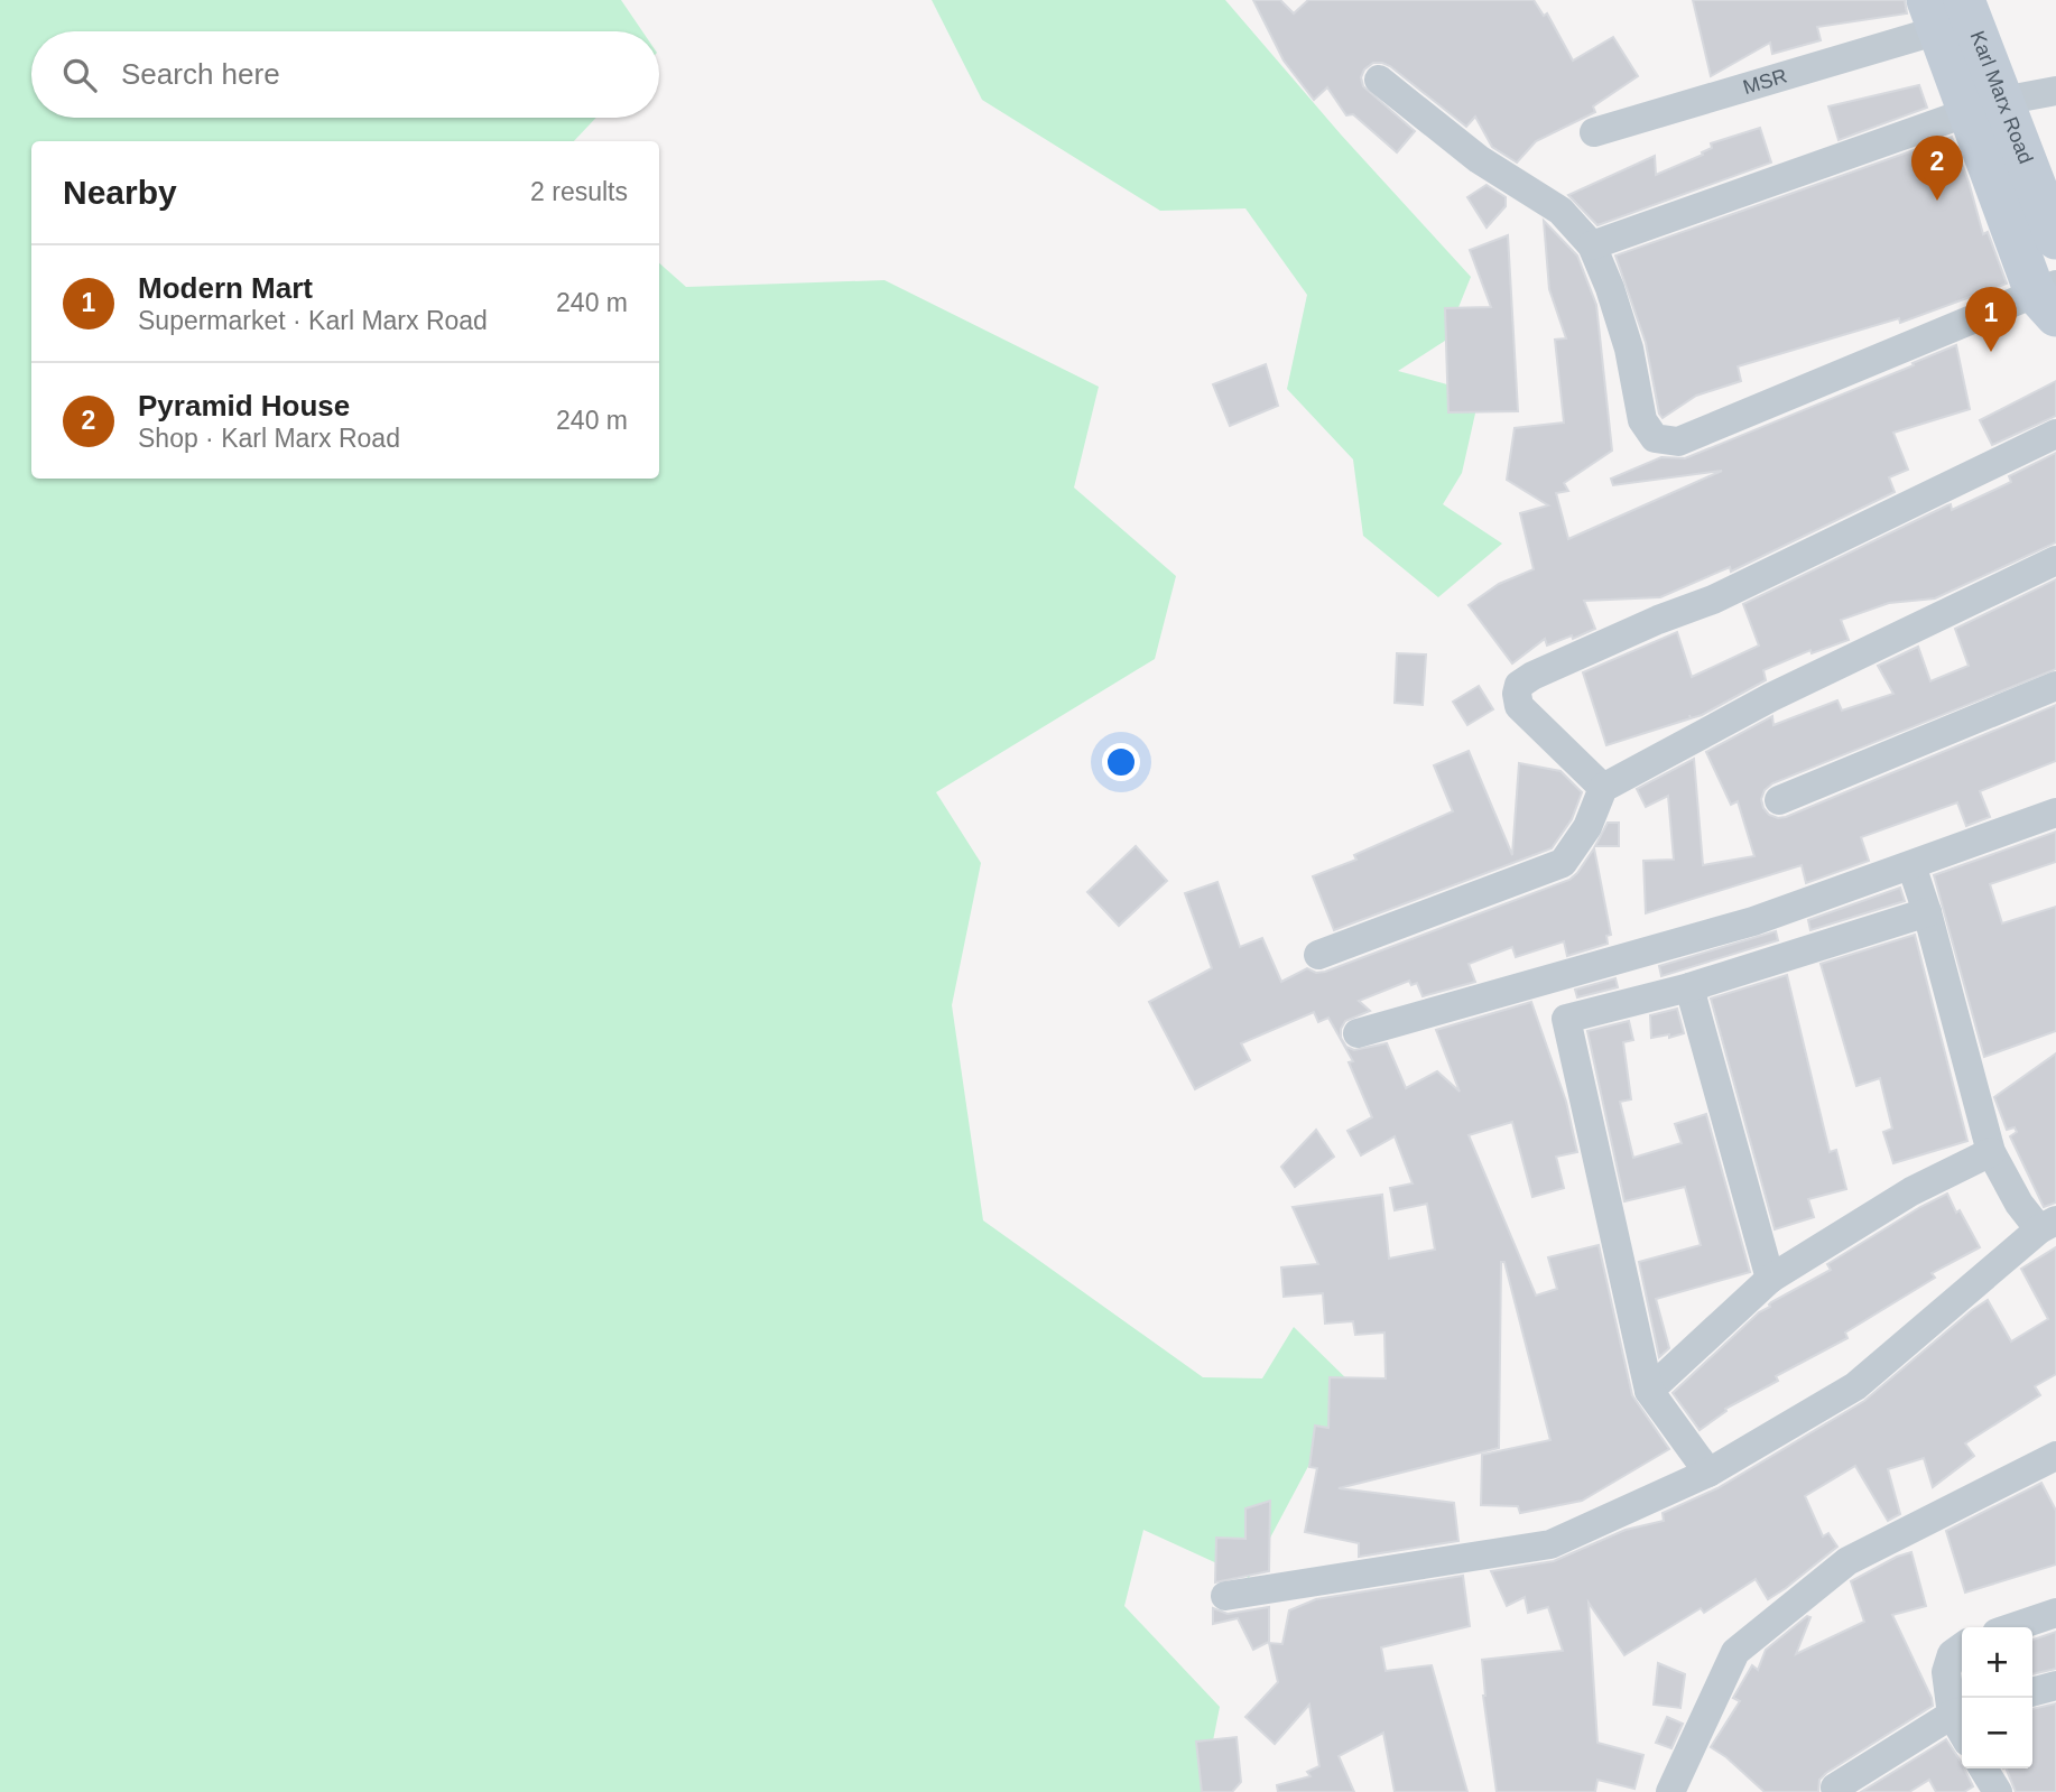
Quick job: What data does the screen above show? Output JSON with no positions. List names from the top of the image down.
{
  "streets": {
    "main road": ["Karl Marx Road"],
    "street": ["MSR"]
  },
  "crossings": [
    ["MSR", "Karl Marx Road"]
  ],
  "page": {
    "search": "Search here",
    "pins": ["2", "1"],
    "heading": ["Nearby", "2 results"],
    "list": [
      {
        "mark": "1",
        "name": "Modern Mart",
        "note": "Supermarket · Karl Marx Road",
        "value": "240 m"
      },
      {
        "mark": "2",
        "name": "Pyramid House",
        "note": "Shop · Karl Marx Road",
        "value": "240 m"
      }
    ],
    "map_buttons": ["+", "−"]
  }
}
